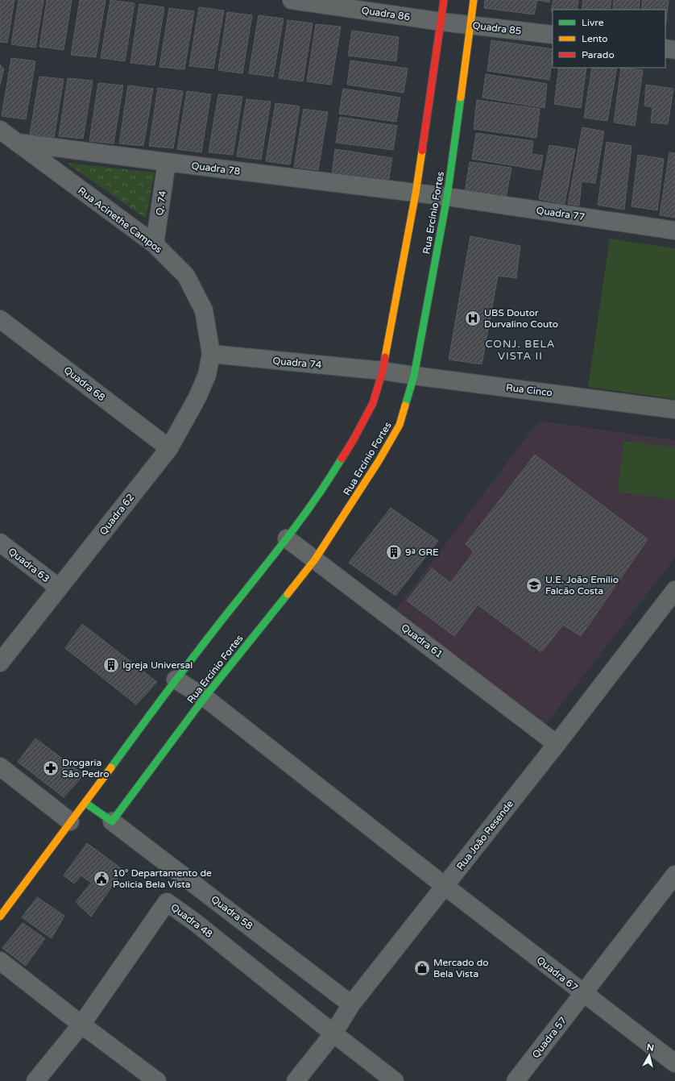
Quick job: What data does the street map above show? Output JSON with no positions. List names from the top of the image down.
{
  "streets": {
    "street": [
      "Quadra 86",
      "Quadra 85",
      "Quadra 78",
      "Q. 74",
      "Rua Ercínio Fortes",
      "Quadra 77",
      "Rua Acinethe Campos",
      "Quadra 74",
      "Quadra 68",
      "Rua Cinco",
      "Quadra 62",
      "Quadra 63",
      "Quadra 61",
      "Rua João Resende",
      "Quadra 58",
      "Quadra 48",
      "Quadra 67",
      "Quadra 57"
    ]
  },
  "crossings": [
    ["Quadra 86", "Quadra 85"],
    ["Quadra 85", "Rua Ercínio Fortes"],
    ["Quadra 78", "Q. 74"],
    ["Quadra 78", "Rua Ercínio Fortes"],
    ["Quadra 78", "Quadra 77"],
    ["Quadra 78", "Rua Acinethe Campos"],
    ["Q. 74", "Rua Acinethe Campos"],
    ["Rua Ercínio Fortes", "Quadra 77"],
    ["Rua Ercínio Fortes", "Rua Cinco"],
    ["Rua Ercínio Fortes", "Quadra 61"],
    ["Rua Ercínio Fortes", "Quadra 58"],
    ["Rua Acinethe Campos", "Quadra 74"],
    ["Rua Acinethe Campos", "Quadra 62"],
    ["Quadra 74", "Rua Cinco"],
    ["Quadra 74", "Quadra 62"],
    ["Quadra 68", "Quadra 62"],
    ["Quadra 62", "Quadra 63"],
    ["Quadra 61", "Rua João Resende"],
    ["Rua João Resende", "Quadra 58"],
    ["Rua João Resende", "Quadra 48"],
    ["Rua João Resende", "Quadra 67"],
    ["Quadra 67", "Quadra 57"]
  ],
  "districts": ["CONJ. BELA VISTA II"],
  "places": {
    "hospital": ["UBS Doutor Durvalino Couto"],
    "building": ["9ª GRE", "Igreja Universal"],
    "school or university": ["U.E. João Emílio Falcão Costa"],
    "pharmacy": ["Drogaria São Pedro"],
    "public building": ["10° Departamento de Policia Bela Vista"],
    "shop": ["Mercado do Bela Vista"]
  },
  "legend": ["Livre", "Lento", "Parado"],
  "north": "top"
}
